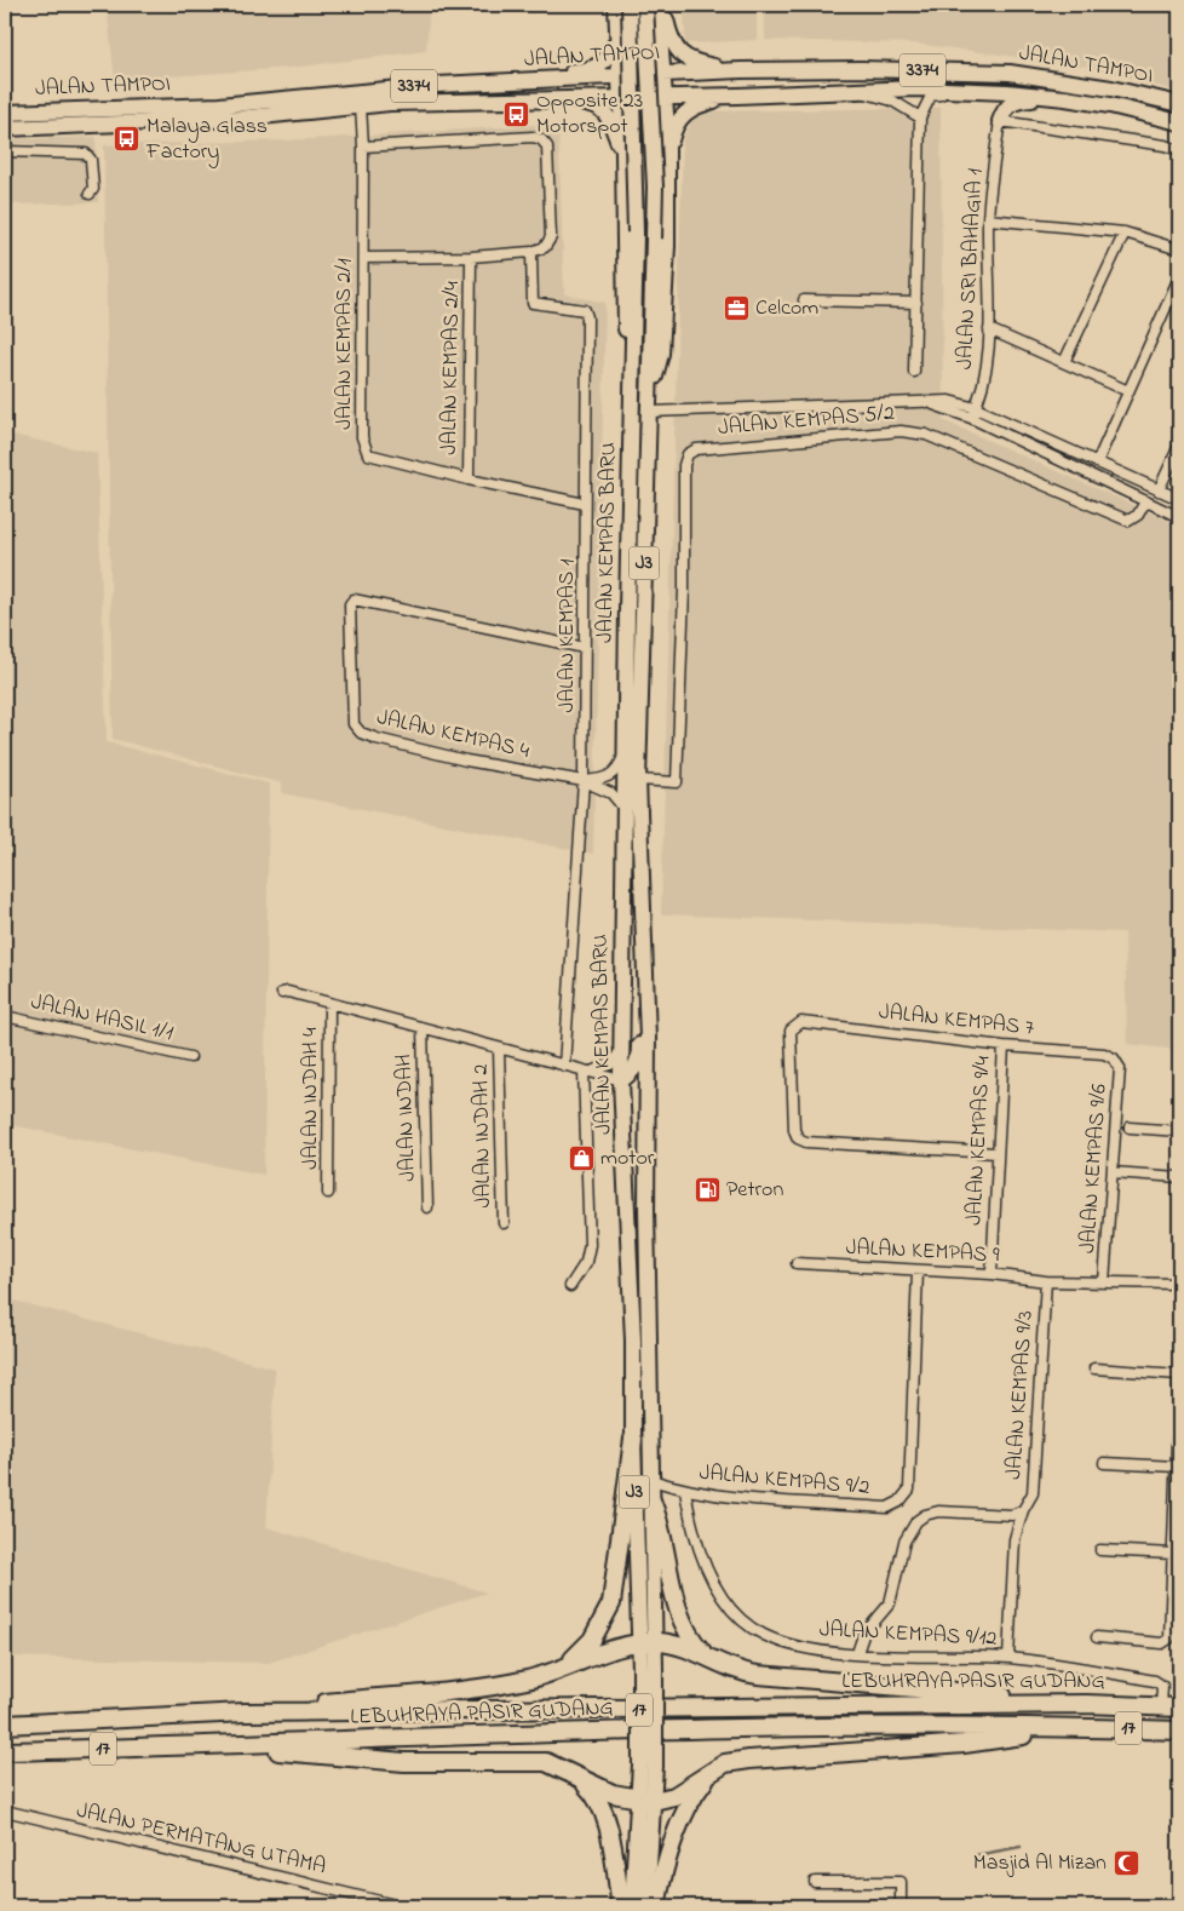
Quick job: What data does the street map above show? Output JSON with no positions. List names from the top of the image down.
{
  "streets": {
    "highway": ["LEBUHRAYA PASIR GUDANG", "17"],
    "main road": [
      "JALAN TAMPOI",
      "3374",
      "JALAN KEMPAS BARU",
      "J3"
    ],
    "street": [
      "JALAN SRI BAHAGIA 1",
      "JALAN KEMPAS 2/1",
      "JALAN KEMPAS 2/4",
      "JALAN KEMPAS 5/2",
      "JALAN KEMPAS 1",
      "JALAN KEMPAS 4",
      "JALAN HASIL 1/1",
      "JALAN KEMPAS 7",
      "JALAN INDAH 4",
      "JALAN INDAH",
      "JALAN INDAH 2",
      "JALAN KEMPAS 9/4",
      "JALAN KEMPAS 9/6",
      "JALAN KEMPAS 9",
      "JALAN KEMPAS 9/3",
      "JALAN KEMPAS 9/2",
      "JALAN KEMPAS 9/12",
      "JALAN PERMATANG UTAMA"
    ]
  },
  "crossings": [
    ["JALAN TAMPOI", "JALAN KEMPAS 2/1"],
    ["JALAN KEMPAS 2/1", "JALAN KEMPAS 2/4"],
    ["JALAN KEMPAS 2/1", "JALAN KEMPAS 1"],
    ["JALAN KEMPAS 5/2", "JALAN KEMPAS BARU"],
    ["JALAN KEMPAS BARU", "JALAN INDAH"],
    ["JALAN KEMPAS BARU", "JALAN KEMPAS 9/2"],
    ["JALAN KEMPAS 1", "JALAN KEMPAS 4"],
    ["JALAN KEMPAS 1", "JALAN INDAH"],
    ["JALAN KEMPAS 7", "JALAN KEMPAS 9/4"],
    ["JALAN KEMPAS 7", "JALAN KEMPAS 9/6"],
    ["JALAN INDAH 4", "JALAN INDAH"],
    ["JALAN INDAH", "JALAN INDAH 2"],
    ["JALAN KEMPAS 9/4", "JALAN KEMPAS 9"],
    ["JALAN KEMPAS 9/6", "JALAN KEMPAS 9"],
    ["JALAN KEMPAS 9", "JALAN KEMPAS 9/3"],
    ["JALAN KEMPAS 9", "JALAN KEMPAS 9/2"],
    ["JALAN KEMPAS 9/3", "JALAN KEMPAS 9/12"],
    ["JALAN KEMPAS 9/2", "JALAN KEMPAS 9/12"],
    ["JALAN KEMPAS 9/12", "LEBUHRAYA PASIR GUDANG"]
  ],
  "places": {
    "bus stop": ["Opposite 23 Motorspot", "Malaya Glass Factory"],
    "office": ["Celcom"],
    "shop": ["motor"],
    "fuel station": ["Petron"],
    "mosque": ["Masjid Al Mizan"]
  }
}
